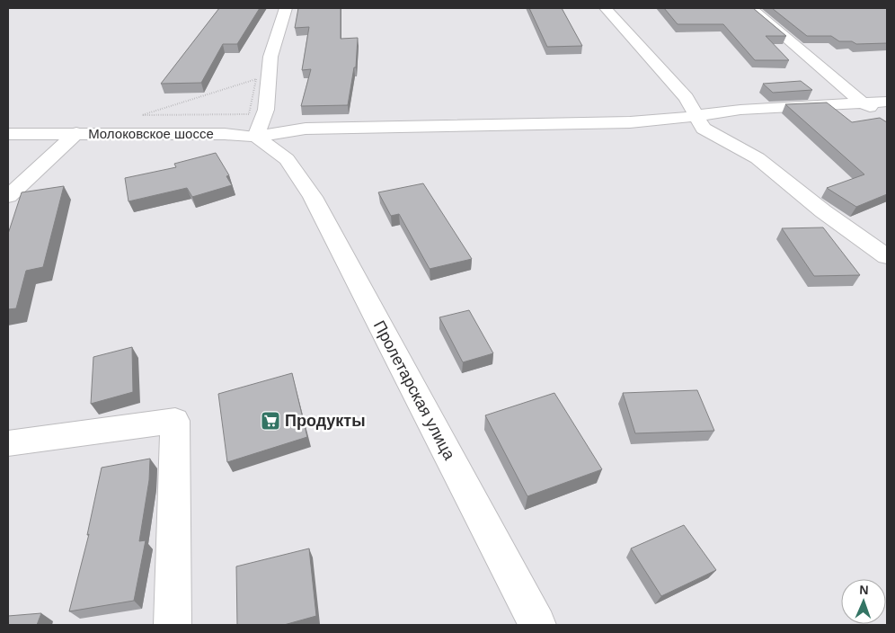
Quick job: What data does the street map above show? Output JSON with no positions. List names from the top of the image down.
{
  "streets": {
    "street": ["Молоковское шоссе", "Пролетарская улица"]
  },
  "crossings": [
    ["Молоковское шоссе", "Пролетарская улица"]
  ],
  "places": {
    "supermarket": ["Продукты"]
  },
  "north": "top"
}
